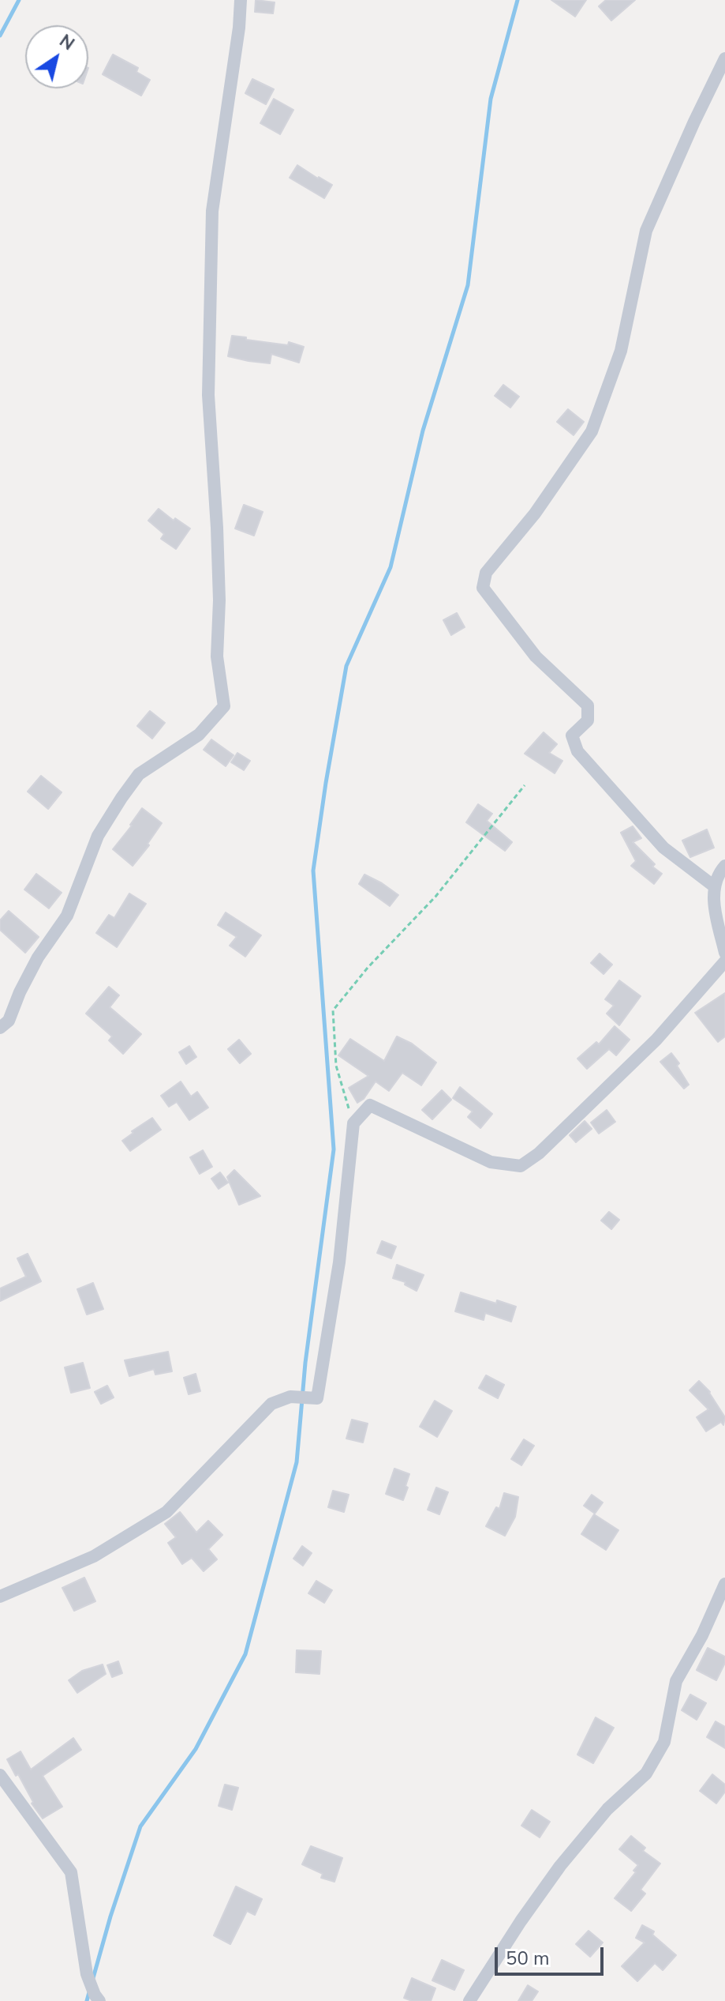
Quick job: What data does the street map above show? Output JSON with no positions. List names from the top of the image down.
{
  "scale_bar": "50 m",
  "north": "top right"
}
